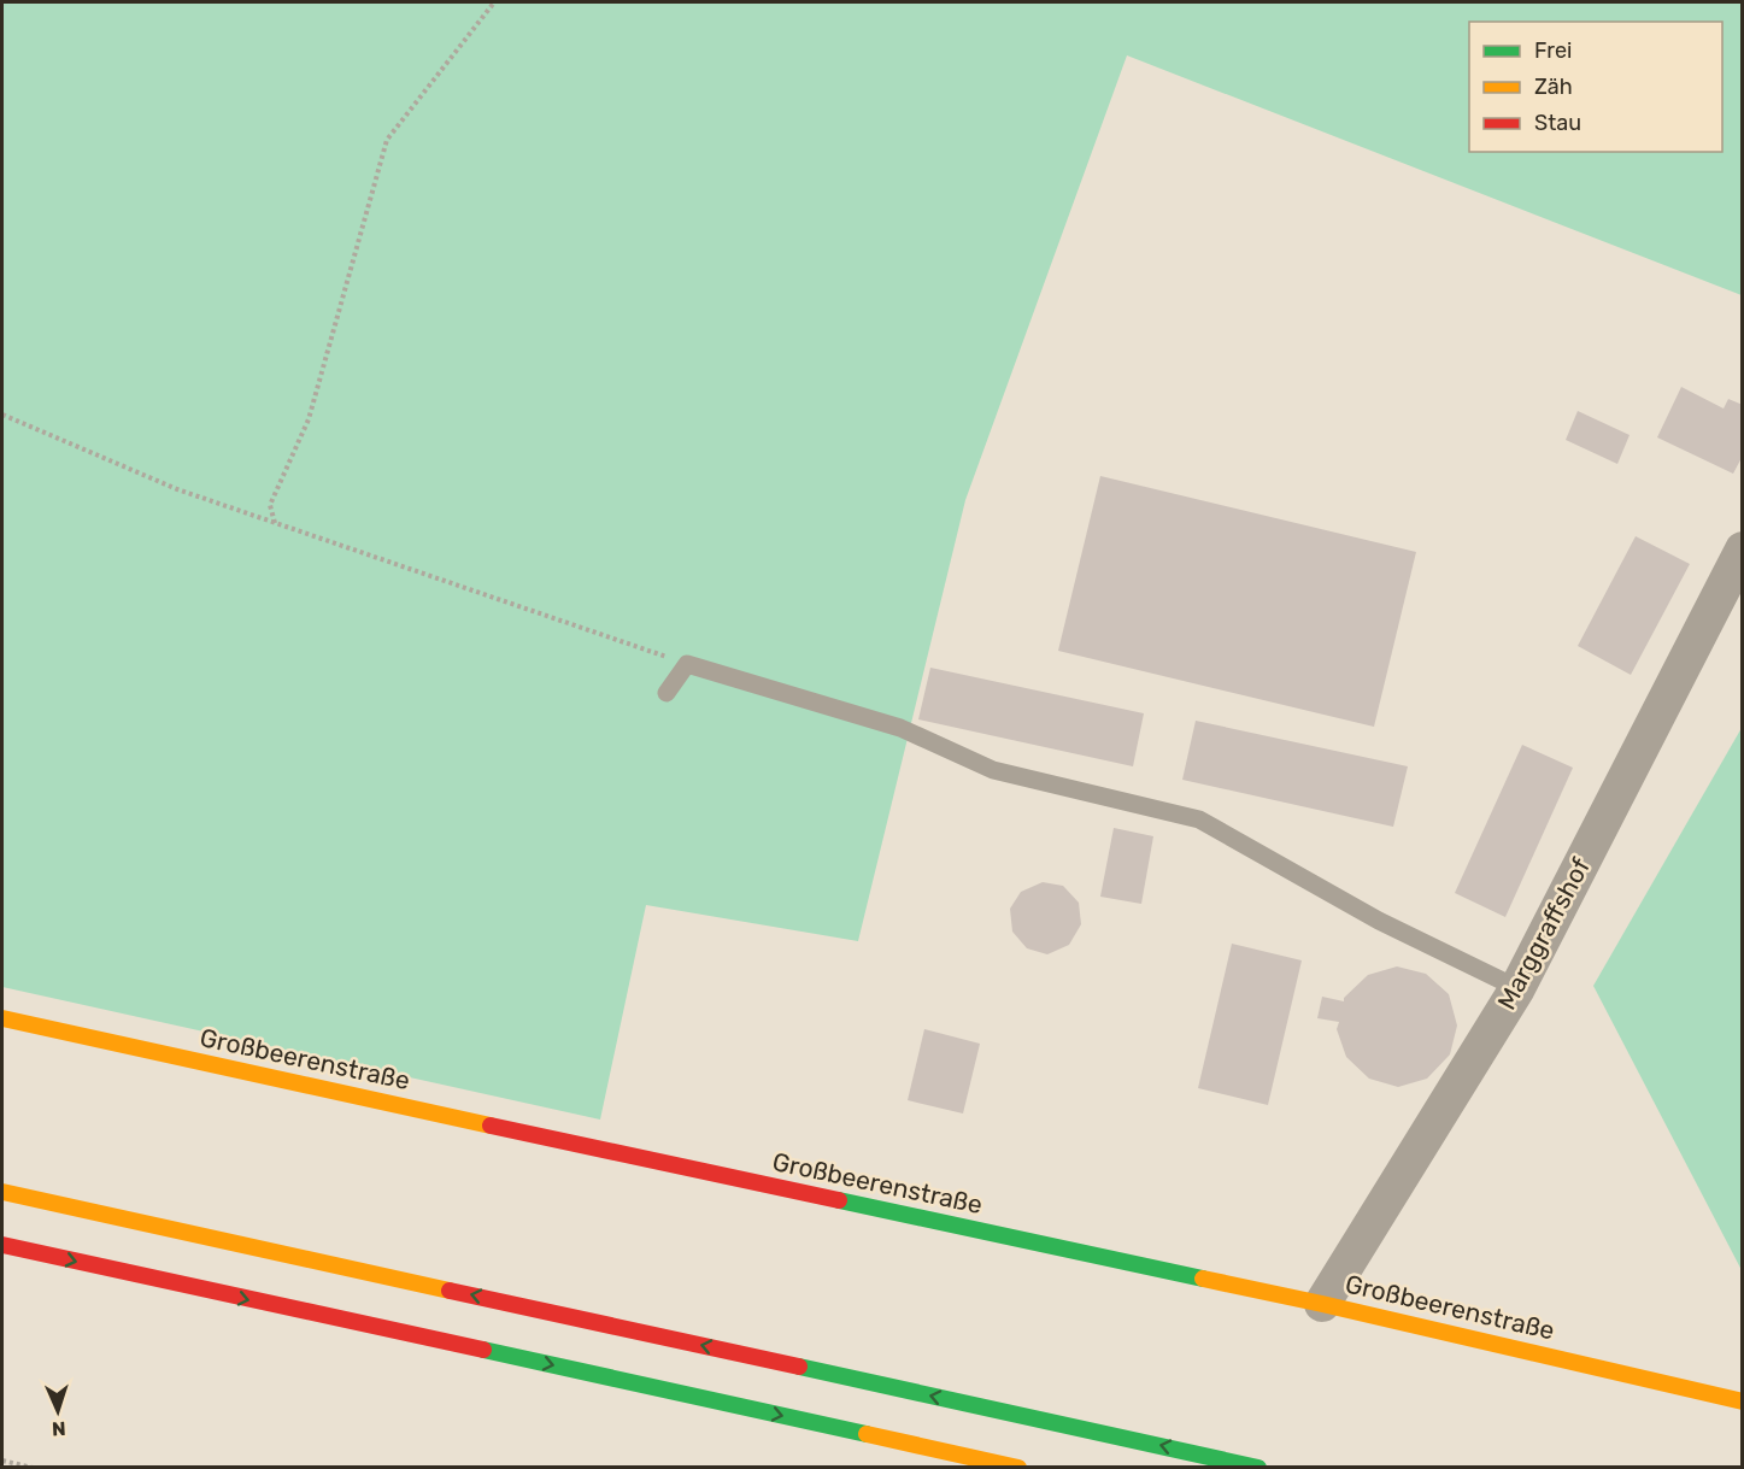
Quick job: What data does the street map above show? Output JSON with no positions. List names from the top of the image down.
{
  "streets": {
    "main road": ["Großbeerenstraße"],
    "street": ["Marggraffshof"]
  },
  "crossings": [
    ["Marggraffshof", "Großbeerenstraße"]
  ],
  "legend": ["Frei", "Zäh", "Stau"],
  "north": "bottom"
}
